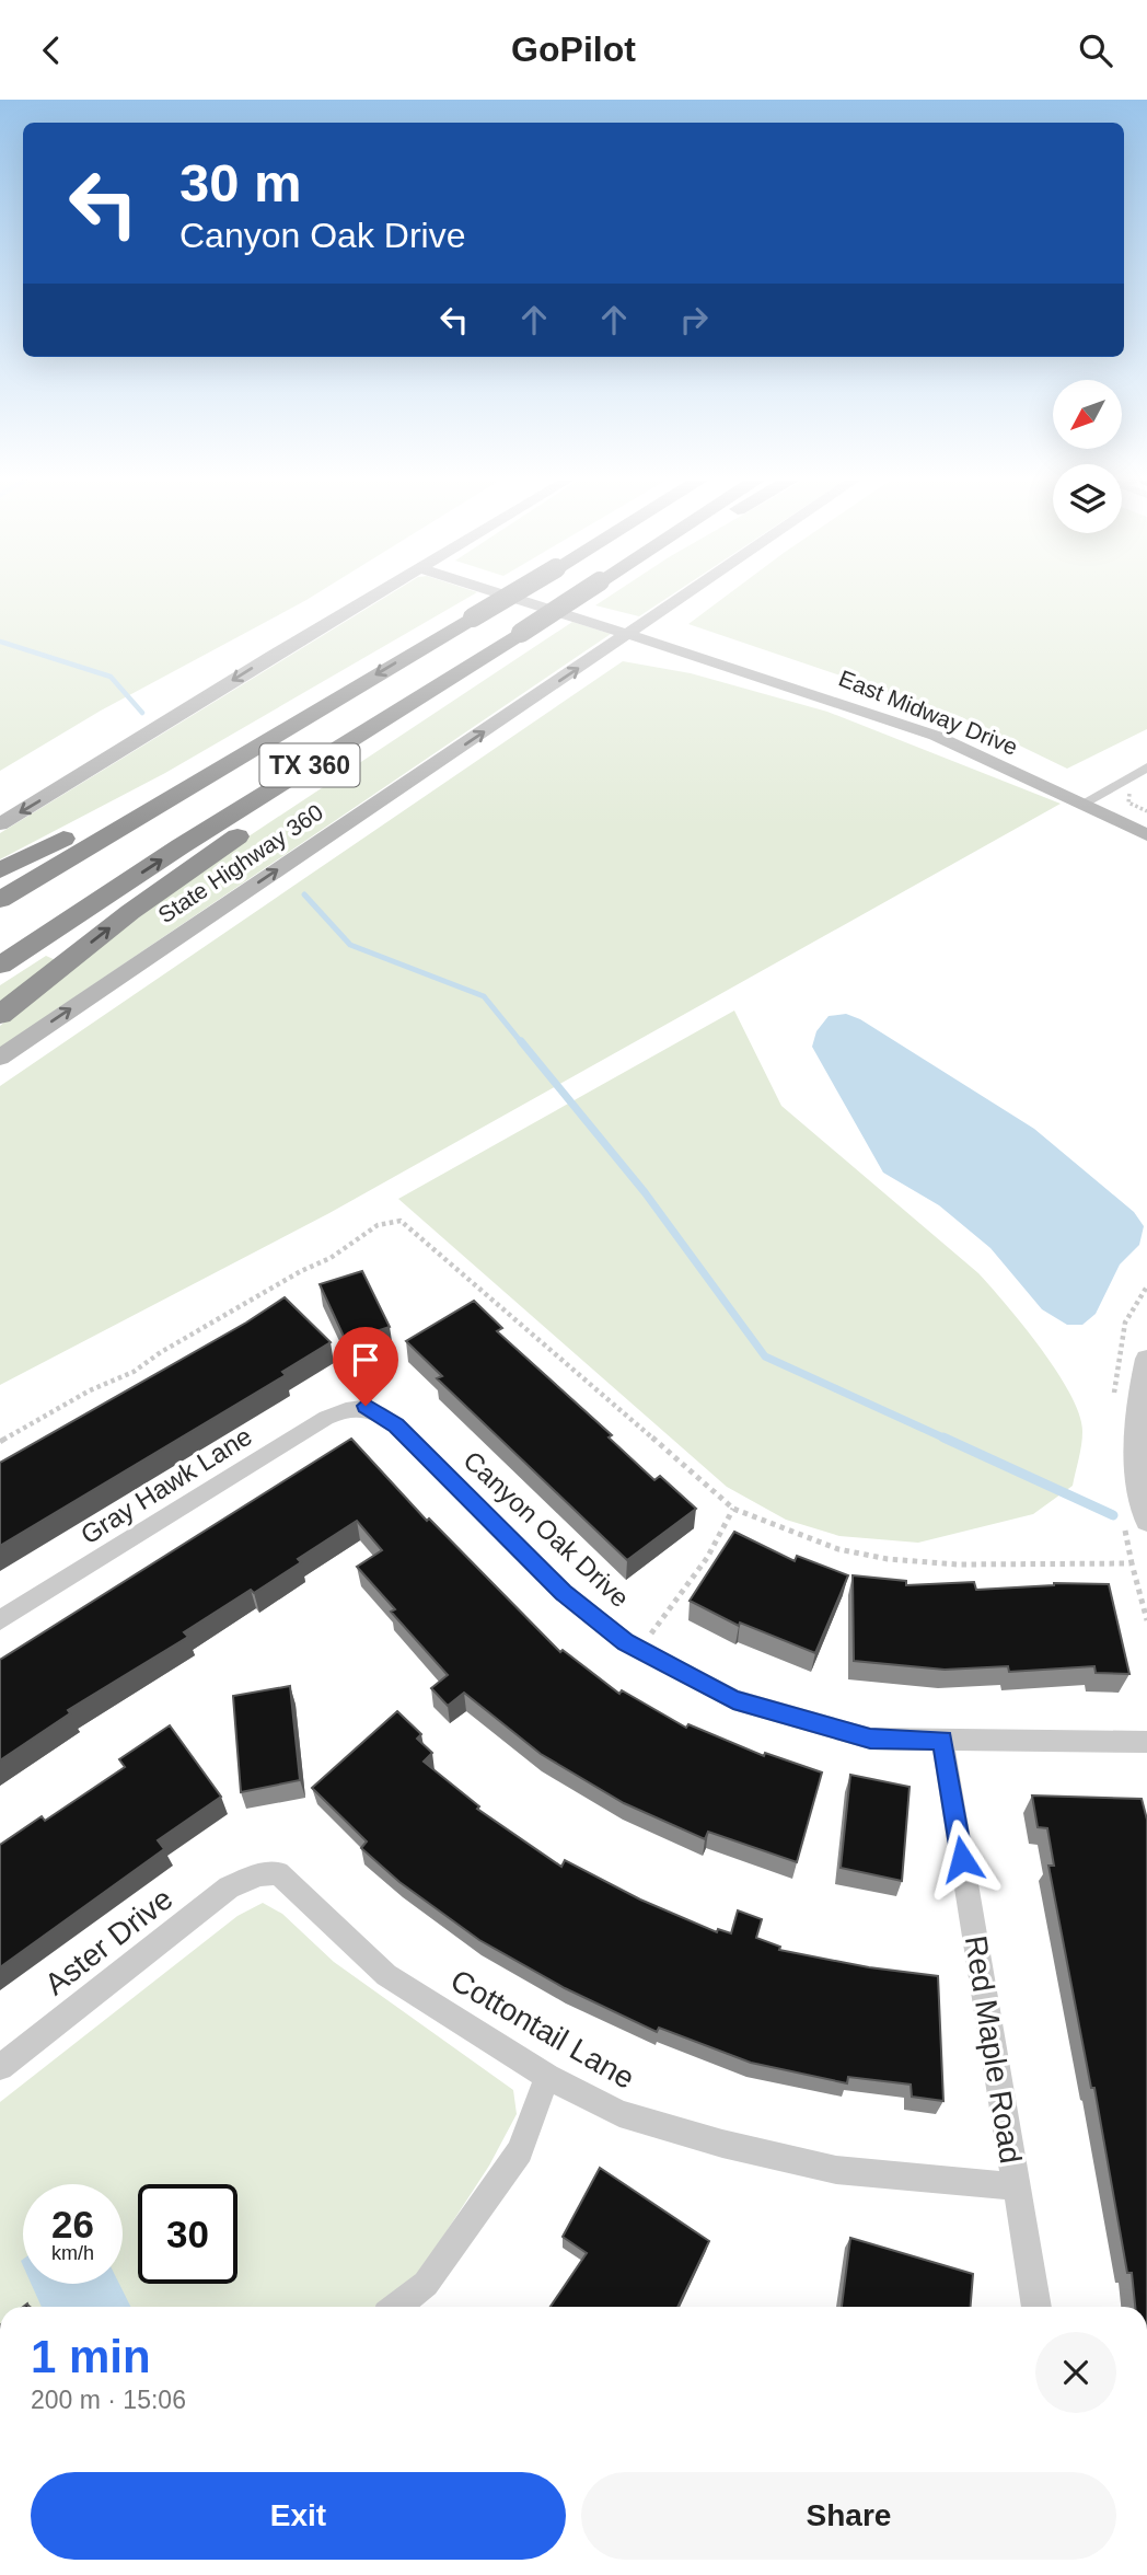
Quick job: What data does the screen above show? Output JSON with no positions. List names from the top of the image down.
{
  "streets": {
    "highway": ["TX 360"],
    "main road": ["East Midway Drive", "State Highway 360"],
    "street": [
      "Gray Hawk Lane",
      "Canyon Oak Drive",
      "Aster Drive",
      "Cottontail Lane",
      "Red Maple Road"
    ]
  },
  "crossings": [
    ["East Midway Drive", "State Highway 360"],
    ["Gray Hawk Lane", "Canyon Oak Drive"],
    ["Canyon Oak Drive", "Red Maple Road"],
    ["Aster Drive", "Cottontail Lane"],
    ["Cottontail Lane", "Red Maple Road"]
  ],
  "north": "bottom left",
  "page": {
    "header": "GoPilot",
    "turn": ["30 m", "Canyon Oak Drive"],
    "speed": "26 km/h",
    "limit": "30",
    "heading": ["1 min", "200 m · 15:06"],
    "buttons": ["Exit", "Share"]
  }
}
